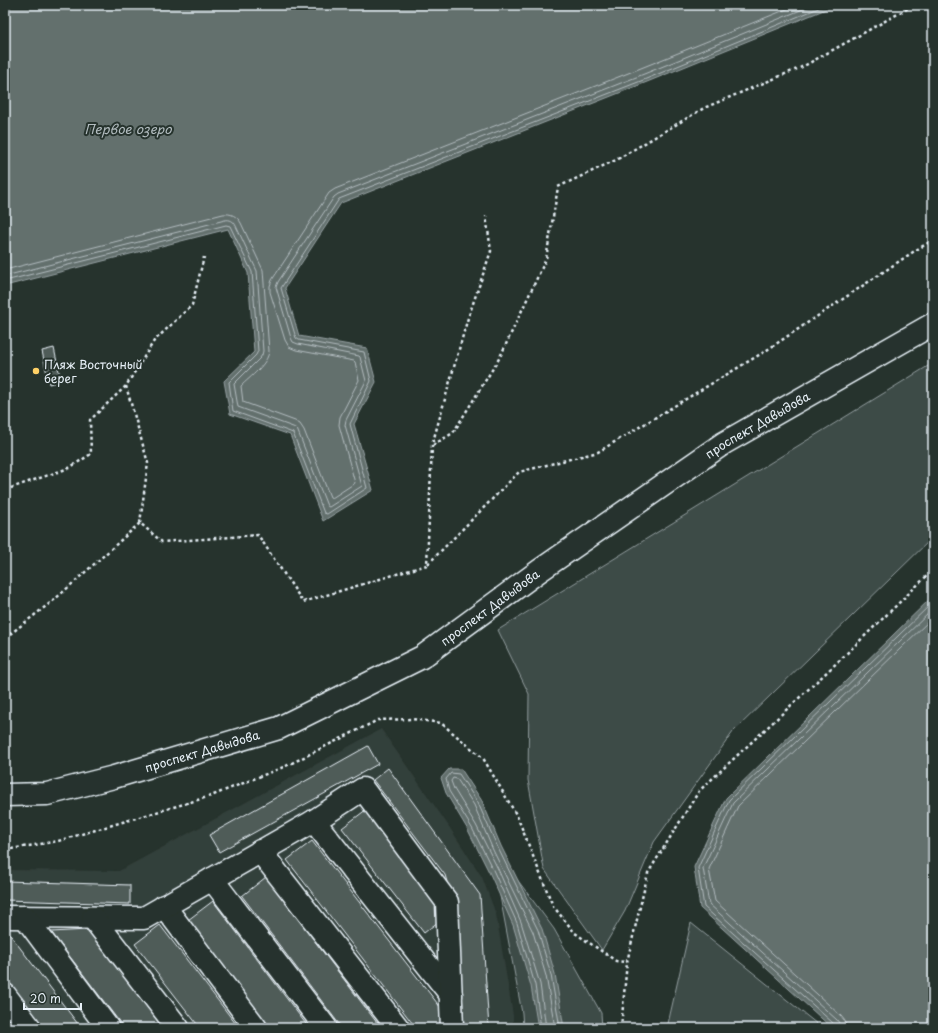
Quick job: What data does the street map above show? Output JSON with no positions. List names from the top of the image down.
{
  "streets": {
    "street": ["проспект Давыдова"]
  },
  "water": ["Первое озеро"],
  "places": ["Пляж Восточный берег"],
  "scale_bar": "20 m"
}
